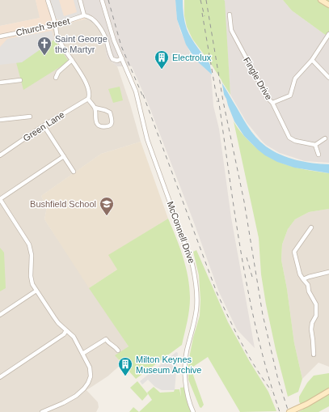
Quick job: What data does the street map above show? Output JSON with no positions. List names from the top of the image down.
{
  "streets": {
    "street": [
      "Church Street",
      "Fingle Drive",
      "Green Lane",
      "McConnell Drive"
    ]
  },
  "places": {
    "church": ["Saint George the Martyr"],
    "building": ["Electrolux", "Milton Keynes Museum Archive"],
    "school or university": ["Bushfield School"]
  }
}
